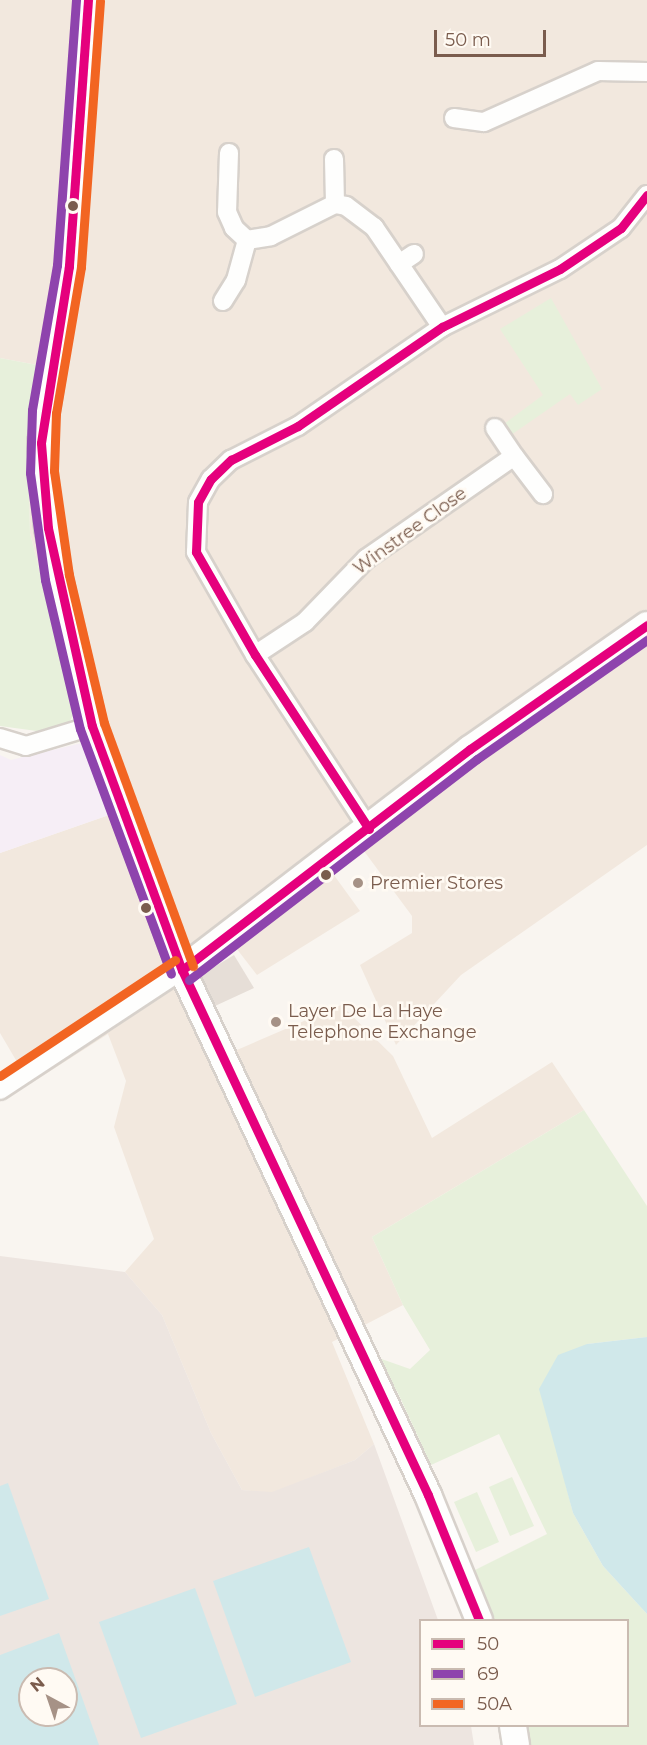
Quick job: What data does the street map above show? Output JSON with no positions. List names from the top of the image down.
{
  "streets": {
    "street": ["Winstree Close"]
  },
  "places": ["Premier Stores", "Layer De La Haye Telephone Exchange"],
  "lines": ["transit line 50", "transit line 69", "transit line 50A"],
  "legend": ["50", "69", "50A"],
  "scale_bar": "50 m",
  "north": "top left"
}
